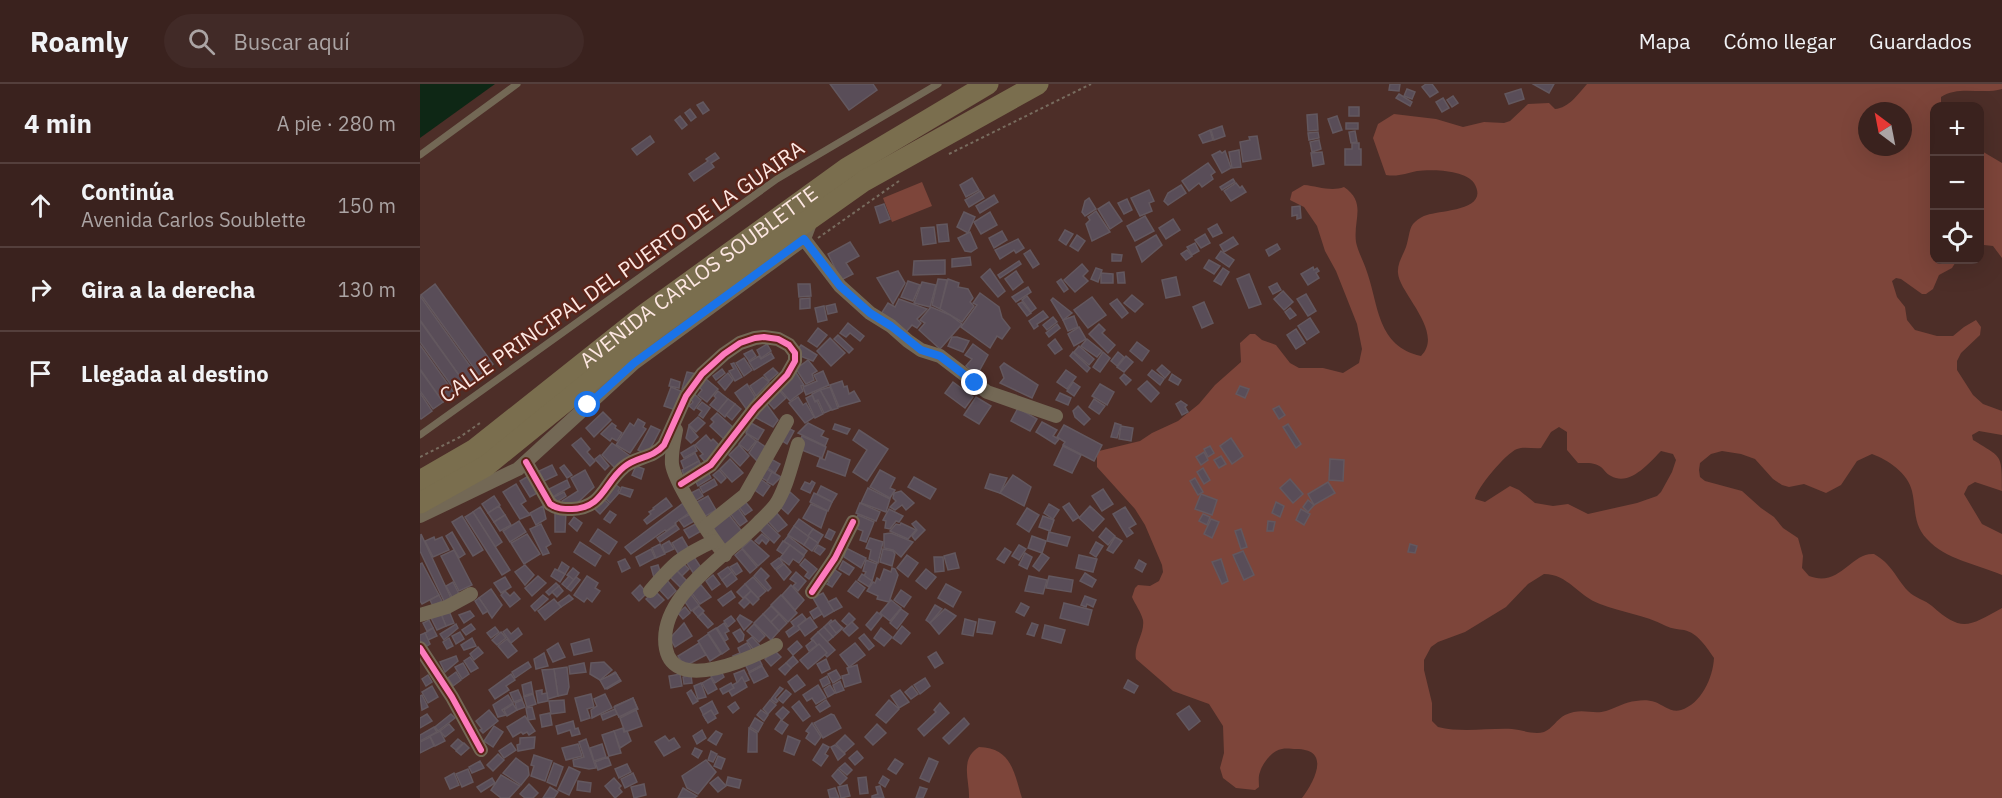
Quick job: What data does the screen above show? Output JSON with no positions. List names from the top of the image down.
{
  "streets": {
    "main road": ["AVENIDA CARLOS SOUBLETTE"],
    "lane": ["CALLE PRINCIPAL DEL PUERTO DE LA GUAIRA"]
  },
  "north": "top left",
  "page": {
    "header": "Roamly",
    "search": "Buscar aquí",
    "nav": ["Mapa", "Cómo llegar", "Guardados"],
    "heading": ["4 min", "A pie · 280 m"],
    "map_buttons": ["+", "−"],
    "list": [
      ["Continúa", "Avenida Carlos Soublette", "150 m"],
      ["Gira a la derecha", "130 m"],
      "Llegada al destino"
    ]
  }
}
